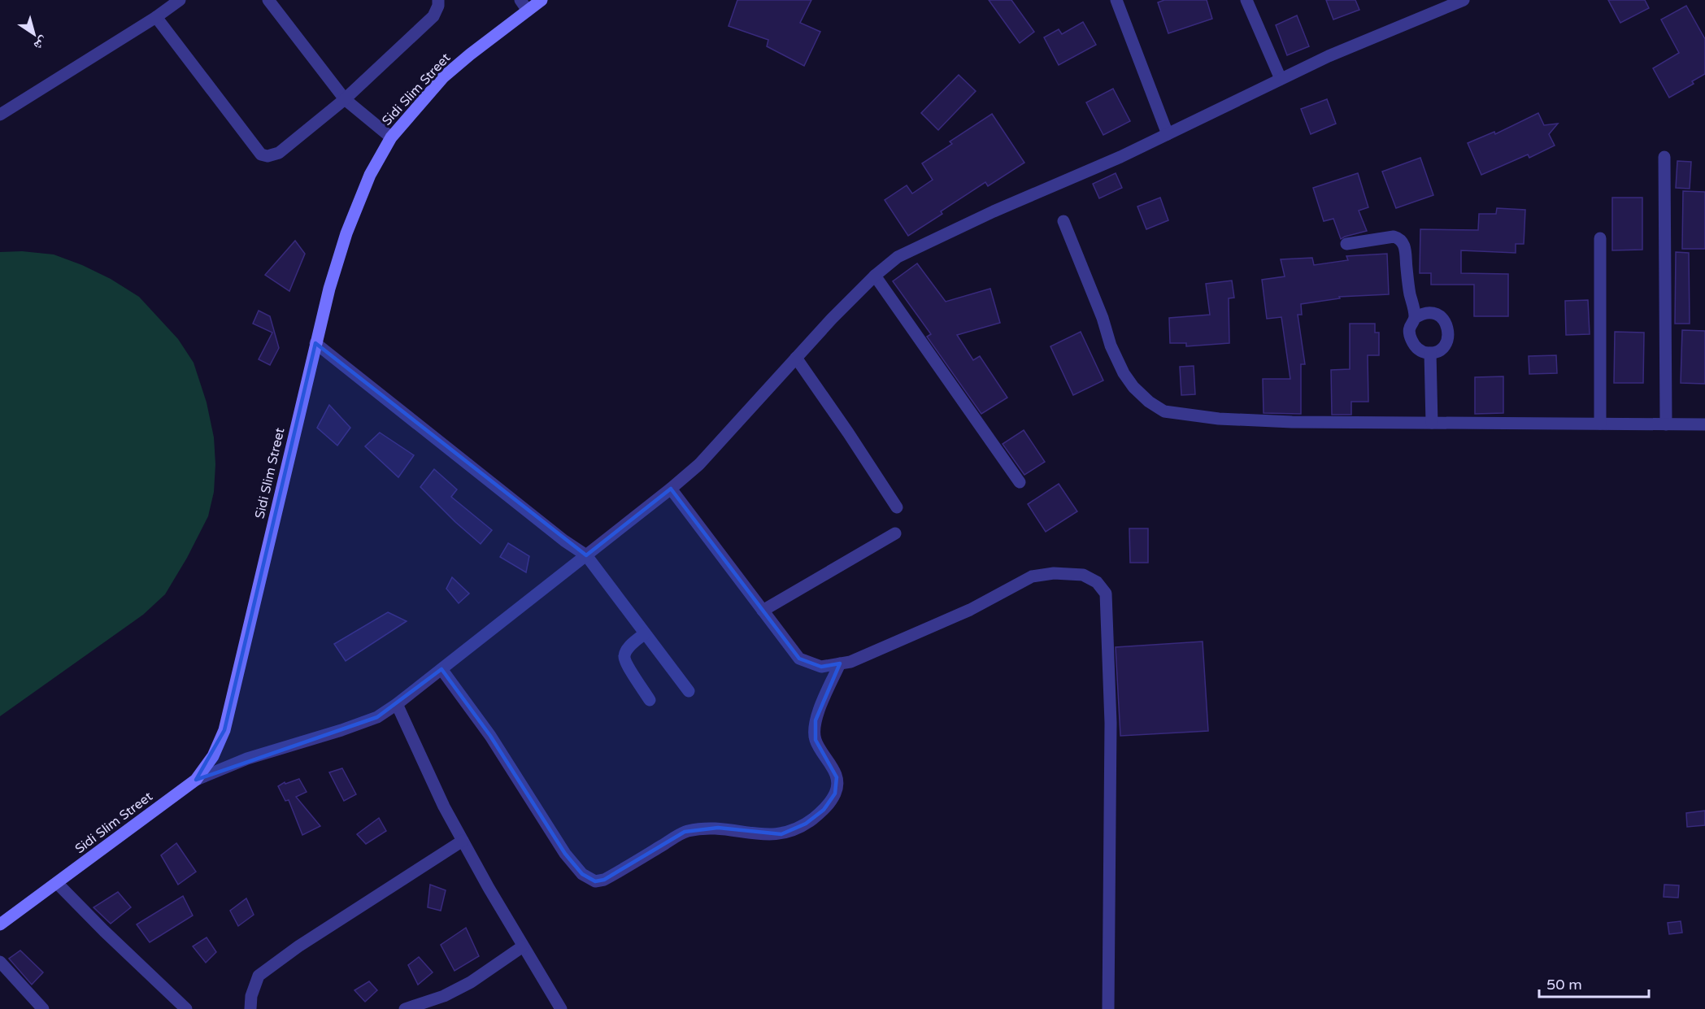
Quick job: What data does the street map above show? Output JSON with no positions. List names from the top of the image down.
{
  "streets": {
    "main road": ["Sidi Slim Street"]
  },
  "scale_bar": "50 m",
  "north": "bottom right"
}
